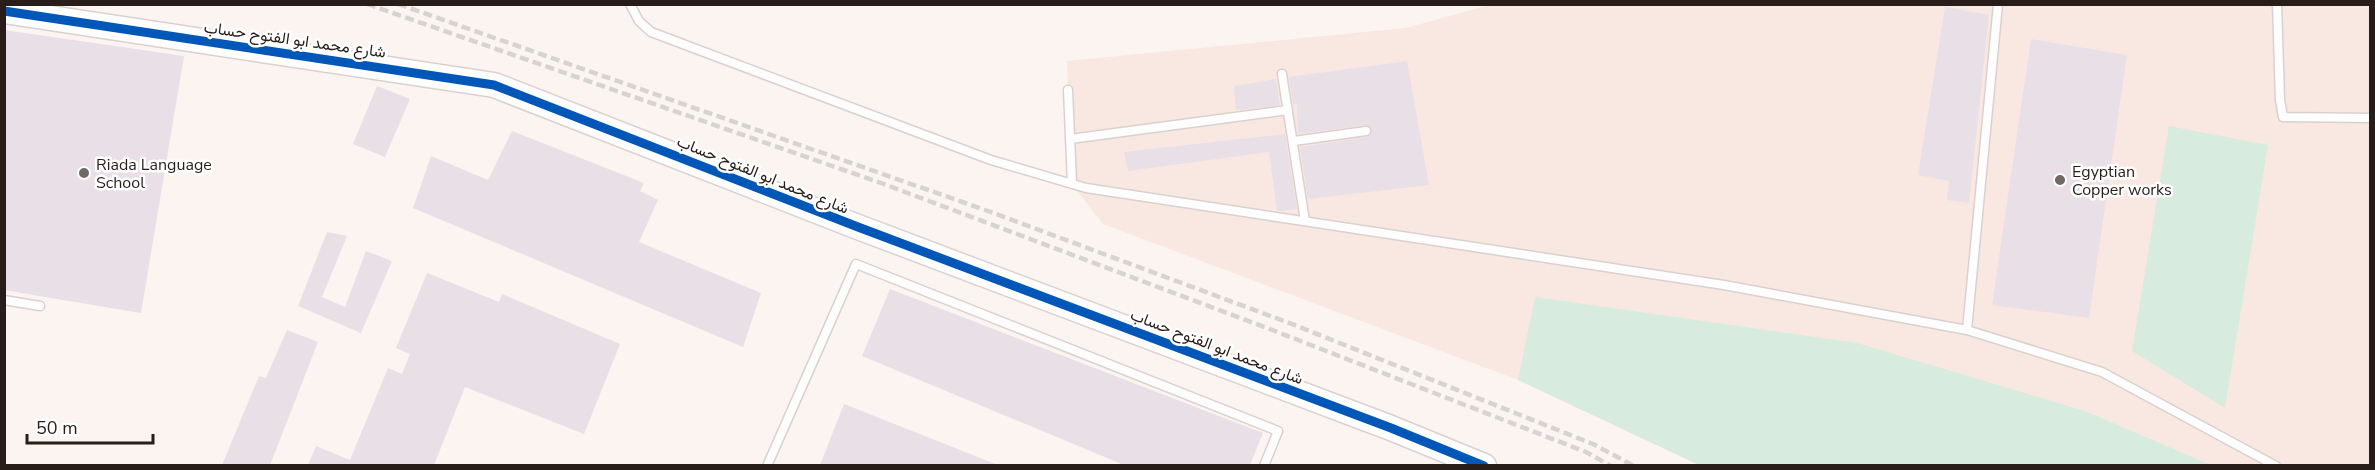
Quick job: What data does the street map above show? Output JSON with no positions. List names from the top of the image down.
{
  "streets": {
    "street": ["شارع محمد ابو الفتوح حساب"]
  },
  "places": ["Riada Language School", "Egyptian Copper works"],
  "scale_bar": "50 m"
}
